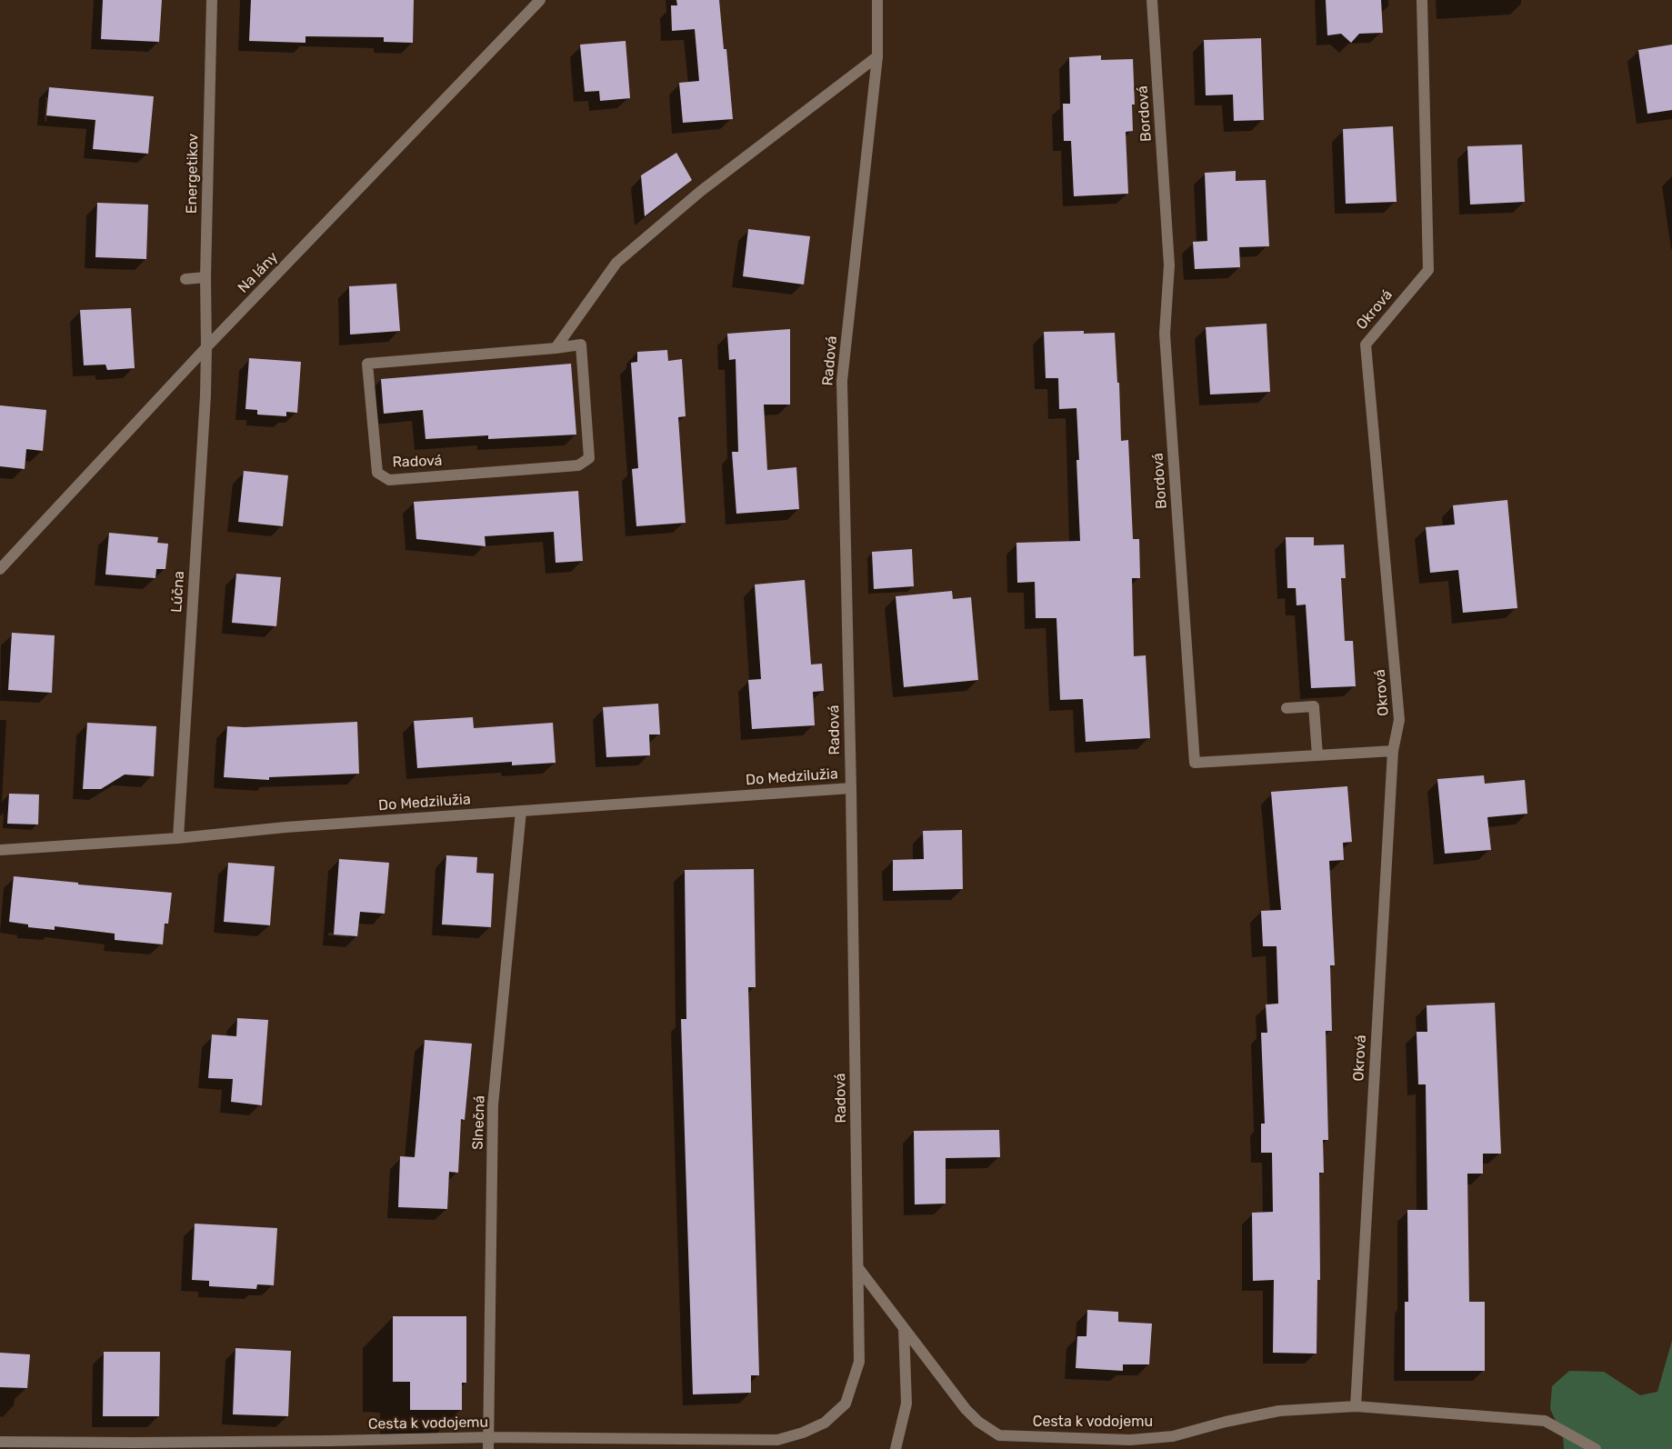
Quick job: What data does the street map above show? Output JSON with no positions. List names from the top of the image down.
{
  "streets": {
    "street": [
      "Bordová",
      "Energetikov",
      "Na lány",
      "Okrová",
      "Radová",
      "Lúčna",
      "Do Medzilužia",
      "Slnečná",
      "Cesta k vodojemu"
    ]
  },
  "crossings": [
    ["Bordová", "Okrová"],
    ["Energetikov", "Na lány"],
    ["Energetikov", "Lúčna"],
    ["Na lány", "Lúčna"],
    ["Okrová", "Cesta k vodojemu"],
    ["Radová", "Do Medzilužia"],
    ["Radová", "Cesta k vodojemu"],
    ["Lúčna", "Do Medzilužia"],
    ["Do Medzilužia", "Slnečná"],
    ["Slnečná", "Cesta k vodojemu"]
  ]
}
